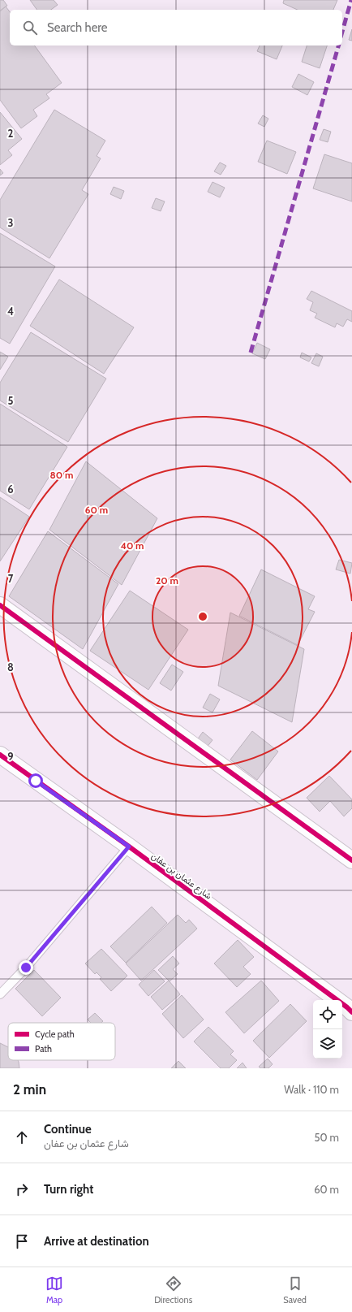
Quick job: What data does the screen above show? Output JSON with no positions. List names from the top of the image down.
{
  "streets": {
    "street": ["شارع عثمان بن عفان"]
  },
  "legend": ["Cycle path", "Path"],
  "page": {
    "search": "Search here",
    "heading": ["2 min", "Walk · 110 m"],
    "list": [
      ["Continue", "شارع عثمان بن عفان", "50 m"],
      ["Turn right", "60 m"],
      "Arrive at destination"
    ],
    "nav": ["Map", "Directions", "Saved"]
  },
  "grid": {
    "rows": [
      "2",
      "3",
      "4",
      "5",
      "6",
      "7",
      "8",
      "9"
    ]
  },
  "rings": [
    "80 m",
    "60 m",
    "40 m",
    "20 m"
  ]
}
